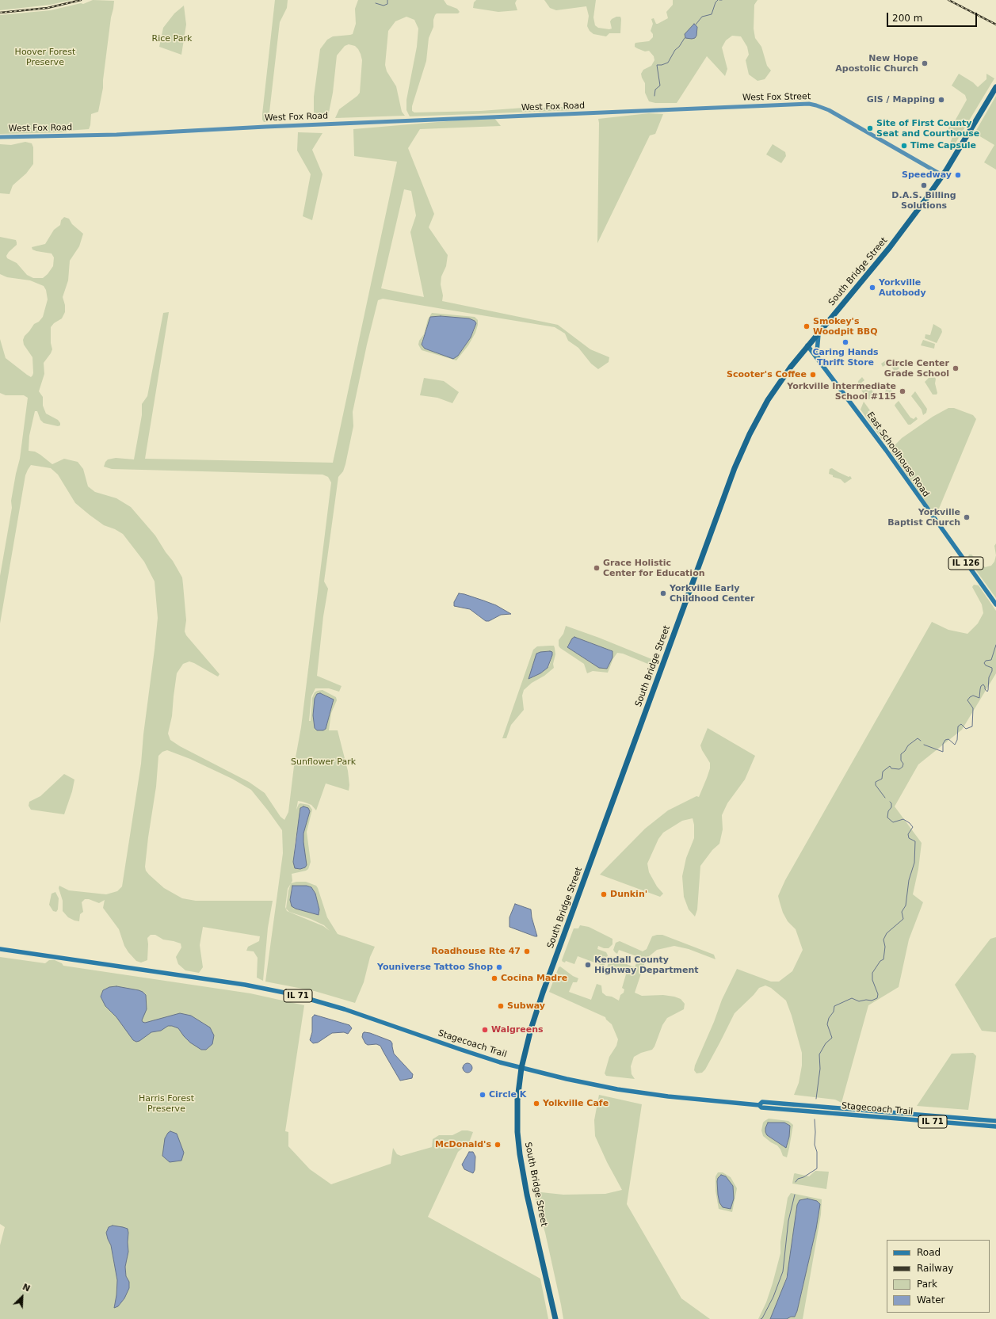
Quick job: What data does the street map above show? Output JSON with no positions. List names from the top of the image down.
{
  "streets": {
    "highway": ["South Bridge Street"],
    "main road": [
      "East Schoolhouse Road",
      "IL 126",
      "IL 71",
      "Stagecoach Trail"
    ],
    "street": ["West Fox Street", "West Fox Road"]
  },
  "crossings": [
    ["West Fox Street", "West Fox Road"],
    ["West Fox Street", "South Bridge Street"],
    ["South Bridge Street", "East Schoolhouse Road"],
    ["South Bridge Street", "Stagecoach Trail"]
  ],
  "parks": [
    "Rice Park",
    "Hoover Forest Preserve",
    "Sunflower Park",
    "Harris Forest Preserve"
  ],
  "places": [
    "New Hope Apostolic Church",
    "GIS / Mapping",
    "Site of First County Seat and Courthouse",
    "Time Capsule",
    "Speedway",
    "D.A.S. Billing Solutions",
    "Yorkville Autobody",
    "Smokey's Woodpit BBQ",
    "Caring Hands Thrift Store",
    "Circle Center Grade School",
    "Scooter's Coffee",
    "Yorkville Intermediate School #115",
    "Yorkville Baptist Church",
    "Grace Holistic Center for Education",
    "Yorkville Early Childhood Center",
    "Dunkin'",
    "Roadhouse Rte 47",
    "Kendall County Highway Department",
    "Youniverse Tattoo Shop",
    "Cocina Madre",
    "Subway",
    "Walgreens",
    "Circle K",
    "Yolkville Cafe",
    "McDonald's"
  ],
  "legend": [
    "Road",
    "Railway",
    "Park",
    "Water"
  ],
  "scale_bar": "200 m",
  "north": "top right"
}
